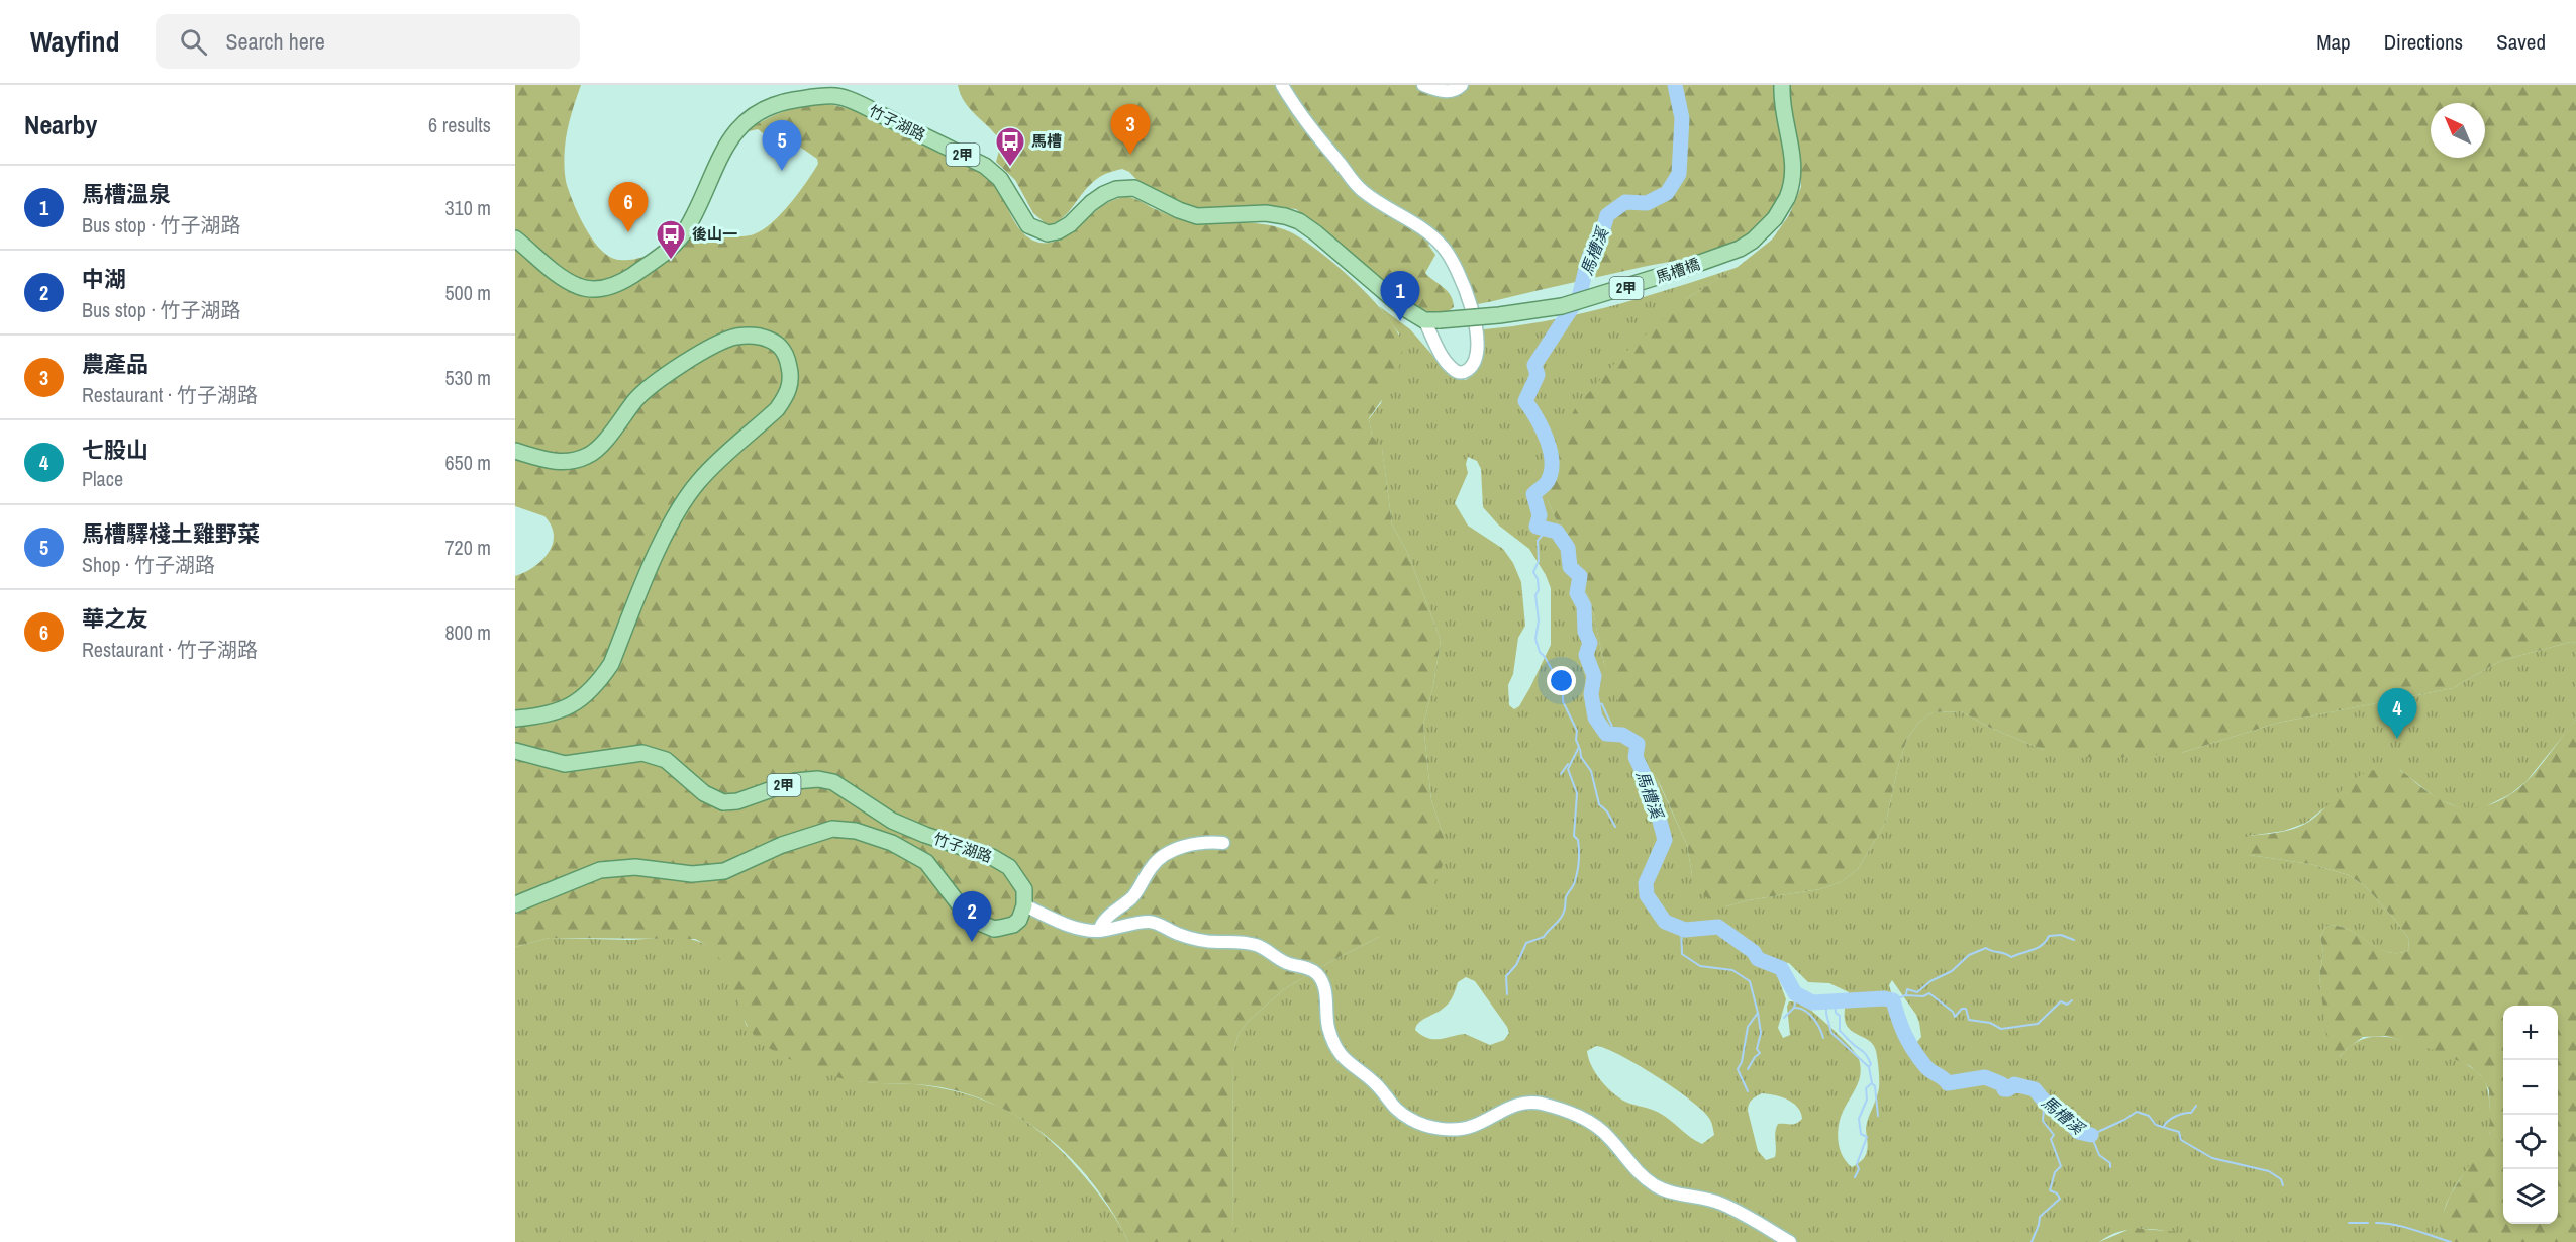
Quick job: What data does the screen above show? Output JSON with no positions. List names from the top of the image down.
{
  "streets": {
    "main road": ["竹子湖路", "2甲", "馬槽橋"]
  },
  "crossings": [
    ["竹子湖路", "馬槽橋"]
  ],
  "water": ["馬槽溪"],
  "places": {
    "bus stop": ["馬槽", "後山一"]
  },
  "north": "top left",
  "page": {
    "header": "Wayfind",
    "search": "Search here",
    "nav": ["Map", "Directions", "Saved"],
    "heading": ["Nearby", "6 results"],
    "pins": [
      "3",
      "5",
      "6",
      "1",
      "4",
      "2"
    ],
    "list": [
      {
        "mark": "1",
        "name": "馬槽溫泉",
        "note": "Bus stop · 竹子湖路",
        "value": "310 m"
      },
      {
        "mark": "2",
        "name": "中湖",
        "note": "Bus stop · 竹子湖路",
        "value": "500 m"
      },
      {
        "mark": "3",
        "name": "農產品",
        "note": "Restaurant · 竹子湖路",
        "value": "530 m"
      },
      {
        "mark": "4",
        "name": "七股山",
        "note": "Place",
        "value": "650 m"
      },
      {
        "mark": "5",
        "name": "馬槽驛棧土雞野菜",
        "note": "Shop · 竹子湖路",
        "value": "720 m"
      },
      {
        "mark": "6",
        "name": "華之友",
        "note": "Restaurant · 竹子湖路",
        "value": "800 m"
      }
    ],
    "map_buttons": ["+", "−"]
  }
}
